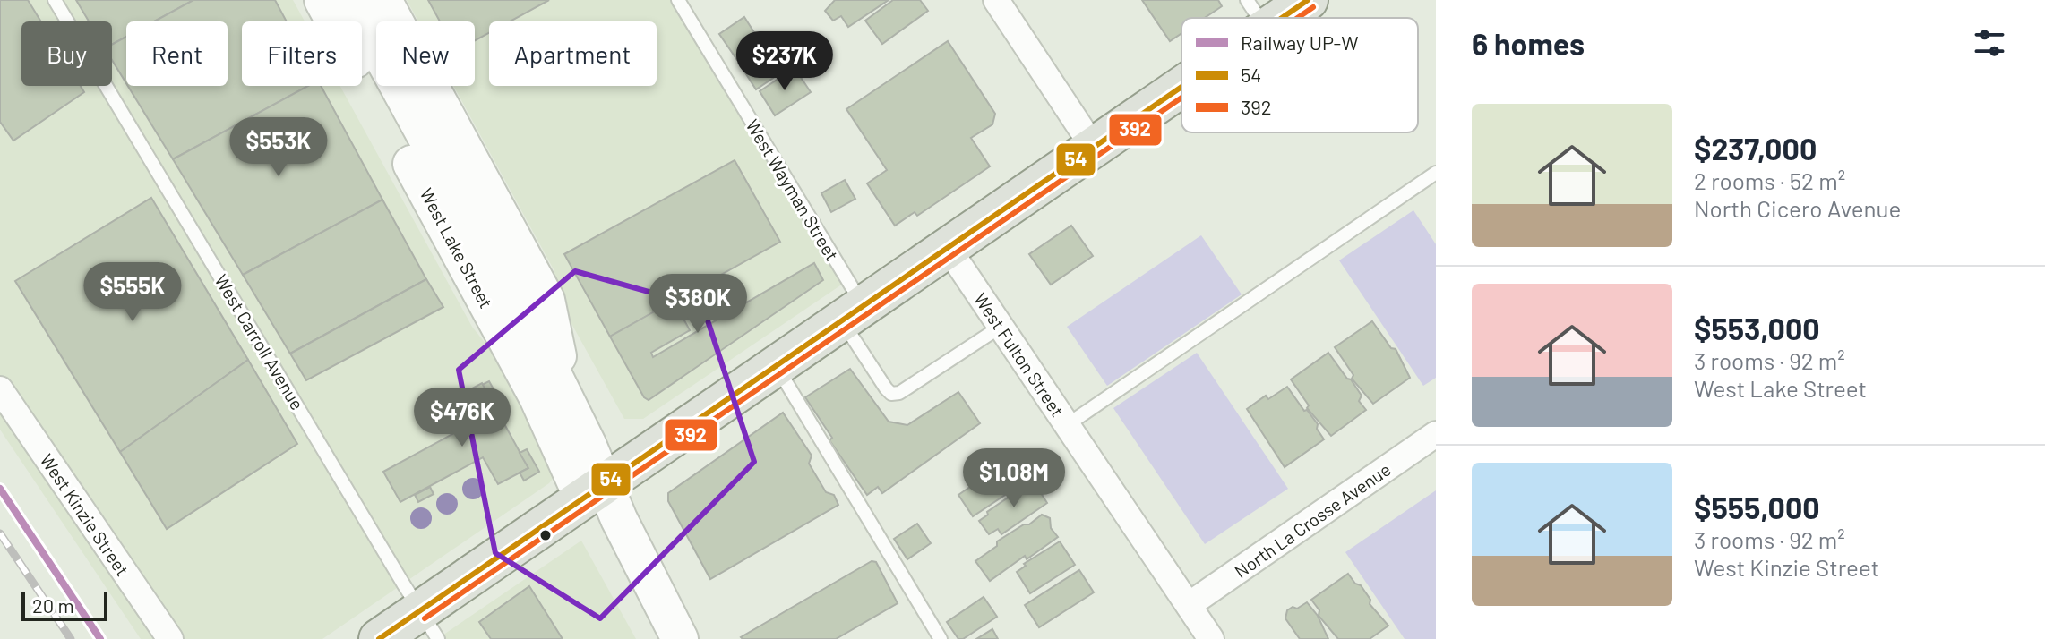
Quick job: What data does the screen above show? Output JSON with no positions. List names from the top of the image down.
{
  "streets": {
    "main road": ["West Lake Street"],
    "street": ["West Fulton Street", "West Kinzie Street", "North La Crosse Avenue"],
    "lane": ["West Wayman Street", "West Carroll Avenue"]
  },
  "crossings": [
    ["West Wayman Street", "West Fulton Street"],
    ["West Fulton Street", "North La Crosse Avenue"]
  ],
  "lines": ["transit line 54", "transit line 392", "rail line UP-W"],
  "legend": ["Railway UP-W", "54", "392"],
  "scale_bar": "20 m",
  "page": {
    "heading": "6 homes",
    "chip": [
      "Buy",
      "Rent",
      "Filters",
      "New",
      "Apartment"
    ],
    "price": [
      "$237K",
      "$553K",
      "$555K",
      "$380K",
      "$476K",
      "$1.08M"
    ],
    "list": [
      {
        "name": "$237,000",
        "note": "2 rooms · 52 m² · North Cicero Avenue"
      },
      {
        "name": "$553,000",
        "note": "3 rooms · 92 m² · West Lake Street"
      },
      {
        "name": "$555,000",
        "note": "3 rooms · 92 m² · West Kinzie Street"
      }
    ],
    "scale": "20 m"
  }
}
